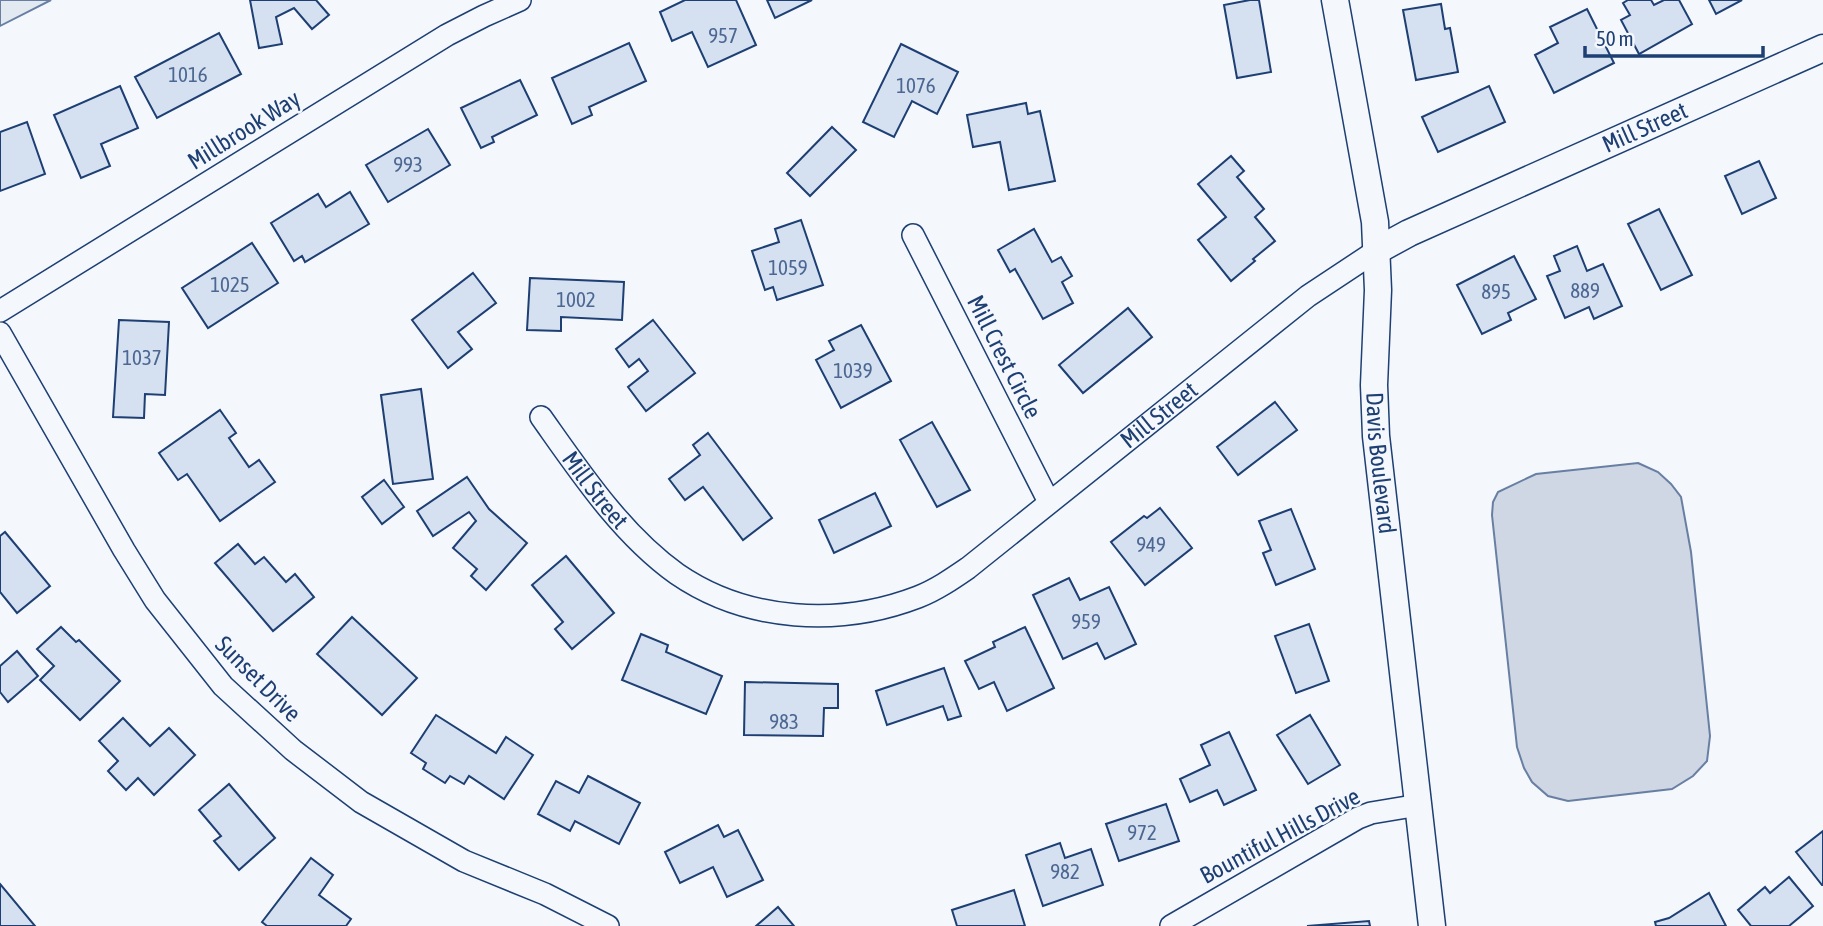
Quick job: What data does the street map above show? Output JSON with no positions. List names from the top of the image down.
{
  "streets": {
    "street": [
      "Mill Street",
      "Millbrook Way",
      "Mill Crest Circle",
      "Davis Boulevard",
      "Sunset Drive",
      "Bountiful Hills Drive"
    ]
  },
  "crossings": [
    ["Mill Street", "Mill Crest Circle"],
    ["Mill Street", "Davis Boulevard"],
    ["Davis Boulevard", "Bountiful Hills Drive"]
  ],
  "house_numbers": [
    "957",
    "1016",
    "1076",
    "993",
    "1059",
    "1025",
    "889",
    "895",
    "1002",
    "1037",
    "1039",
    "949",
    "959",
    "983",
    "972",
    "982"
  ],
  "scale_bar": "50 m"
}
